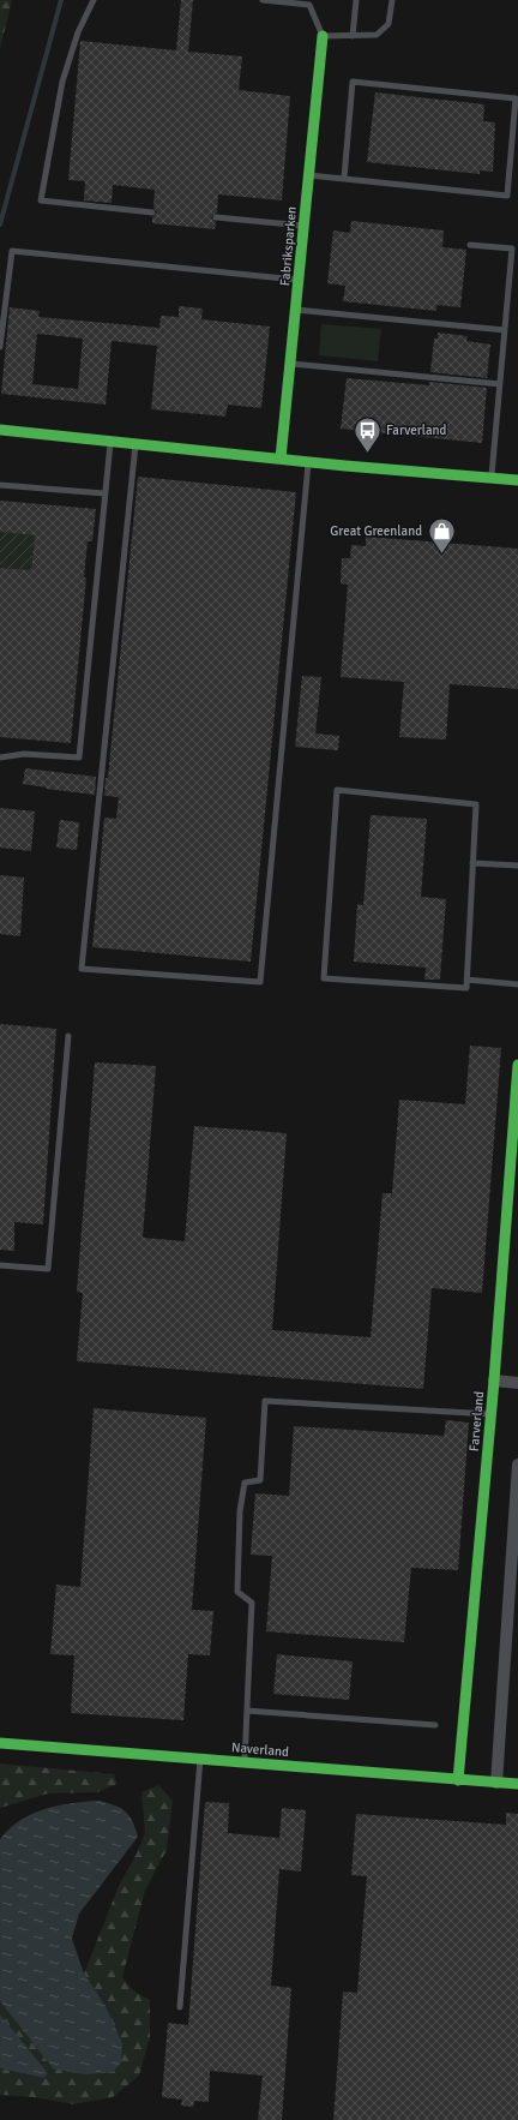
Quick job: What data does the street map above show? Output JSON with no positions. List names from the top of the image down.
{
  "streets": {
    "street": ["Fabriksparken", "Farverland", "Naverland"]
  },
  "crossings": [
    ["Farverland", "Naverland"]
  ],
  "places": {
    "bus stop": ["Farverland"],
    "shop": ["Great Greenland"]
  }
}
